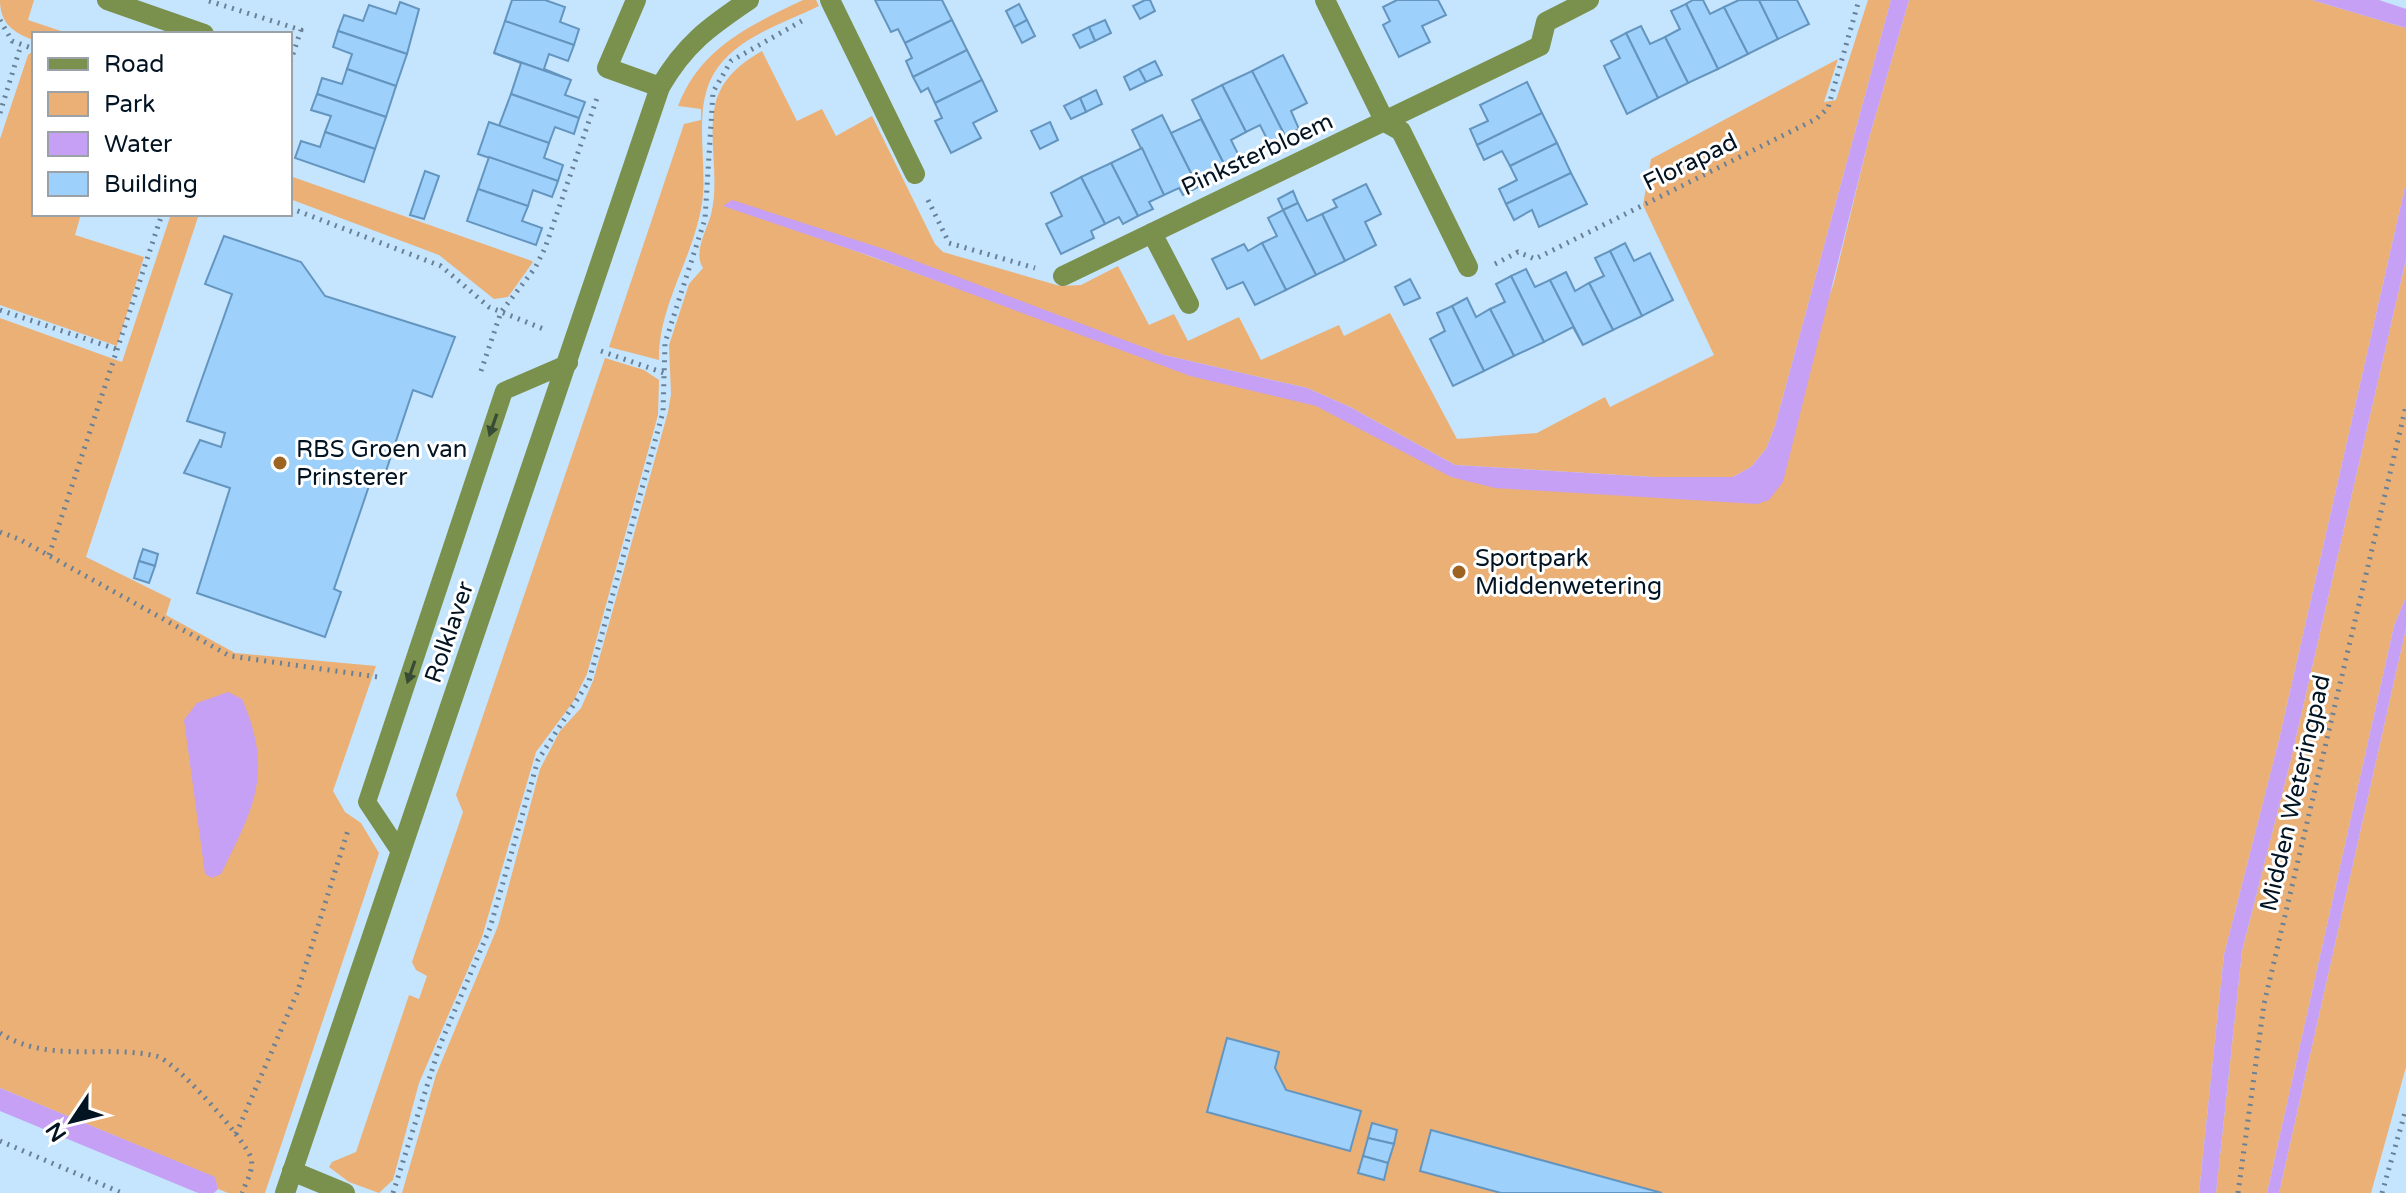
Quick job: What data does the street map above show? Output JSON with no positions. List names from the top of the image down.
{
  "streets": {
    "street": ["Pinksterbloem", "Rolklaver"],
    "path": ["Florapad", "Midden Weteringpad"]
  },
  "places": ["RBS Groen van Prinsterer", "Sportpark Middenwetering"],
  "legend": [
    "Road",
    "Park",
    "Water",
    "Building"
  ],
  "north": "bottom left"
}
